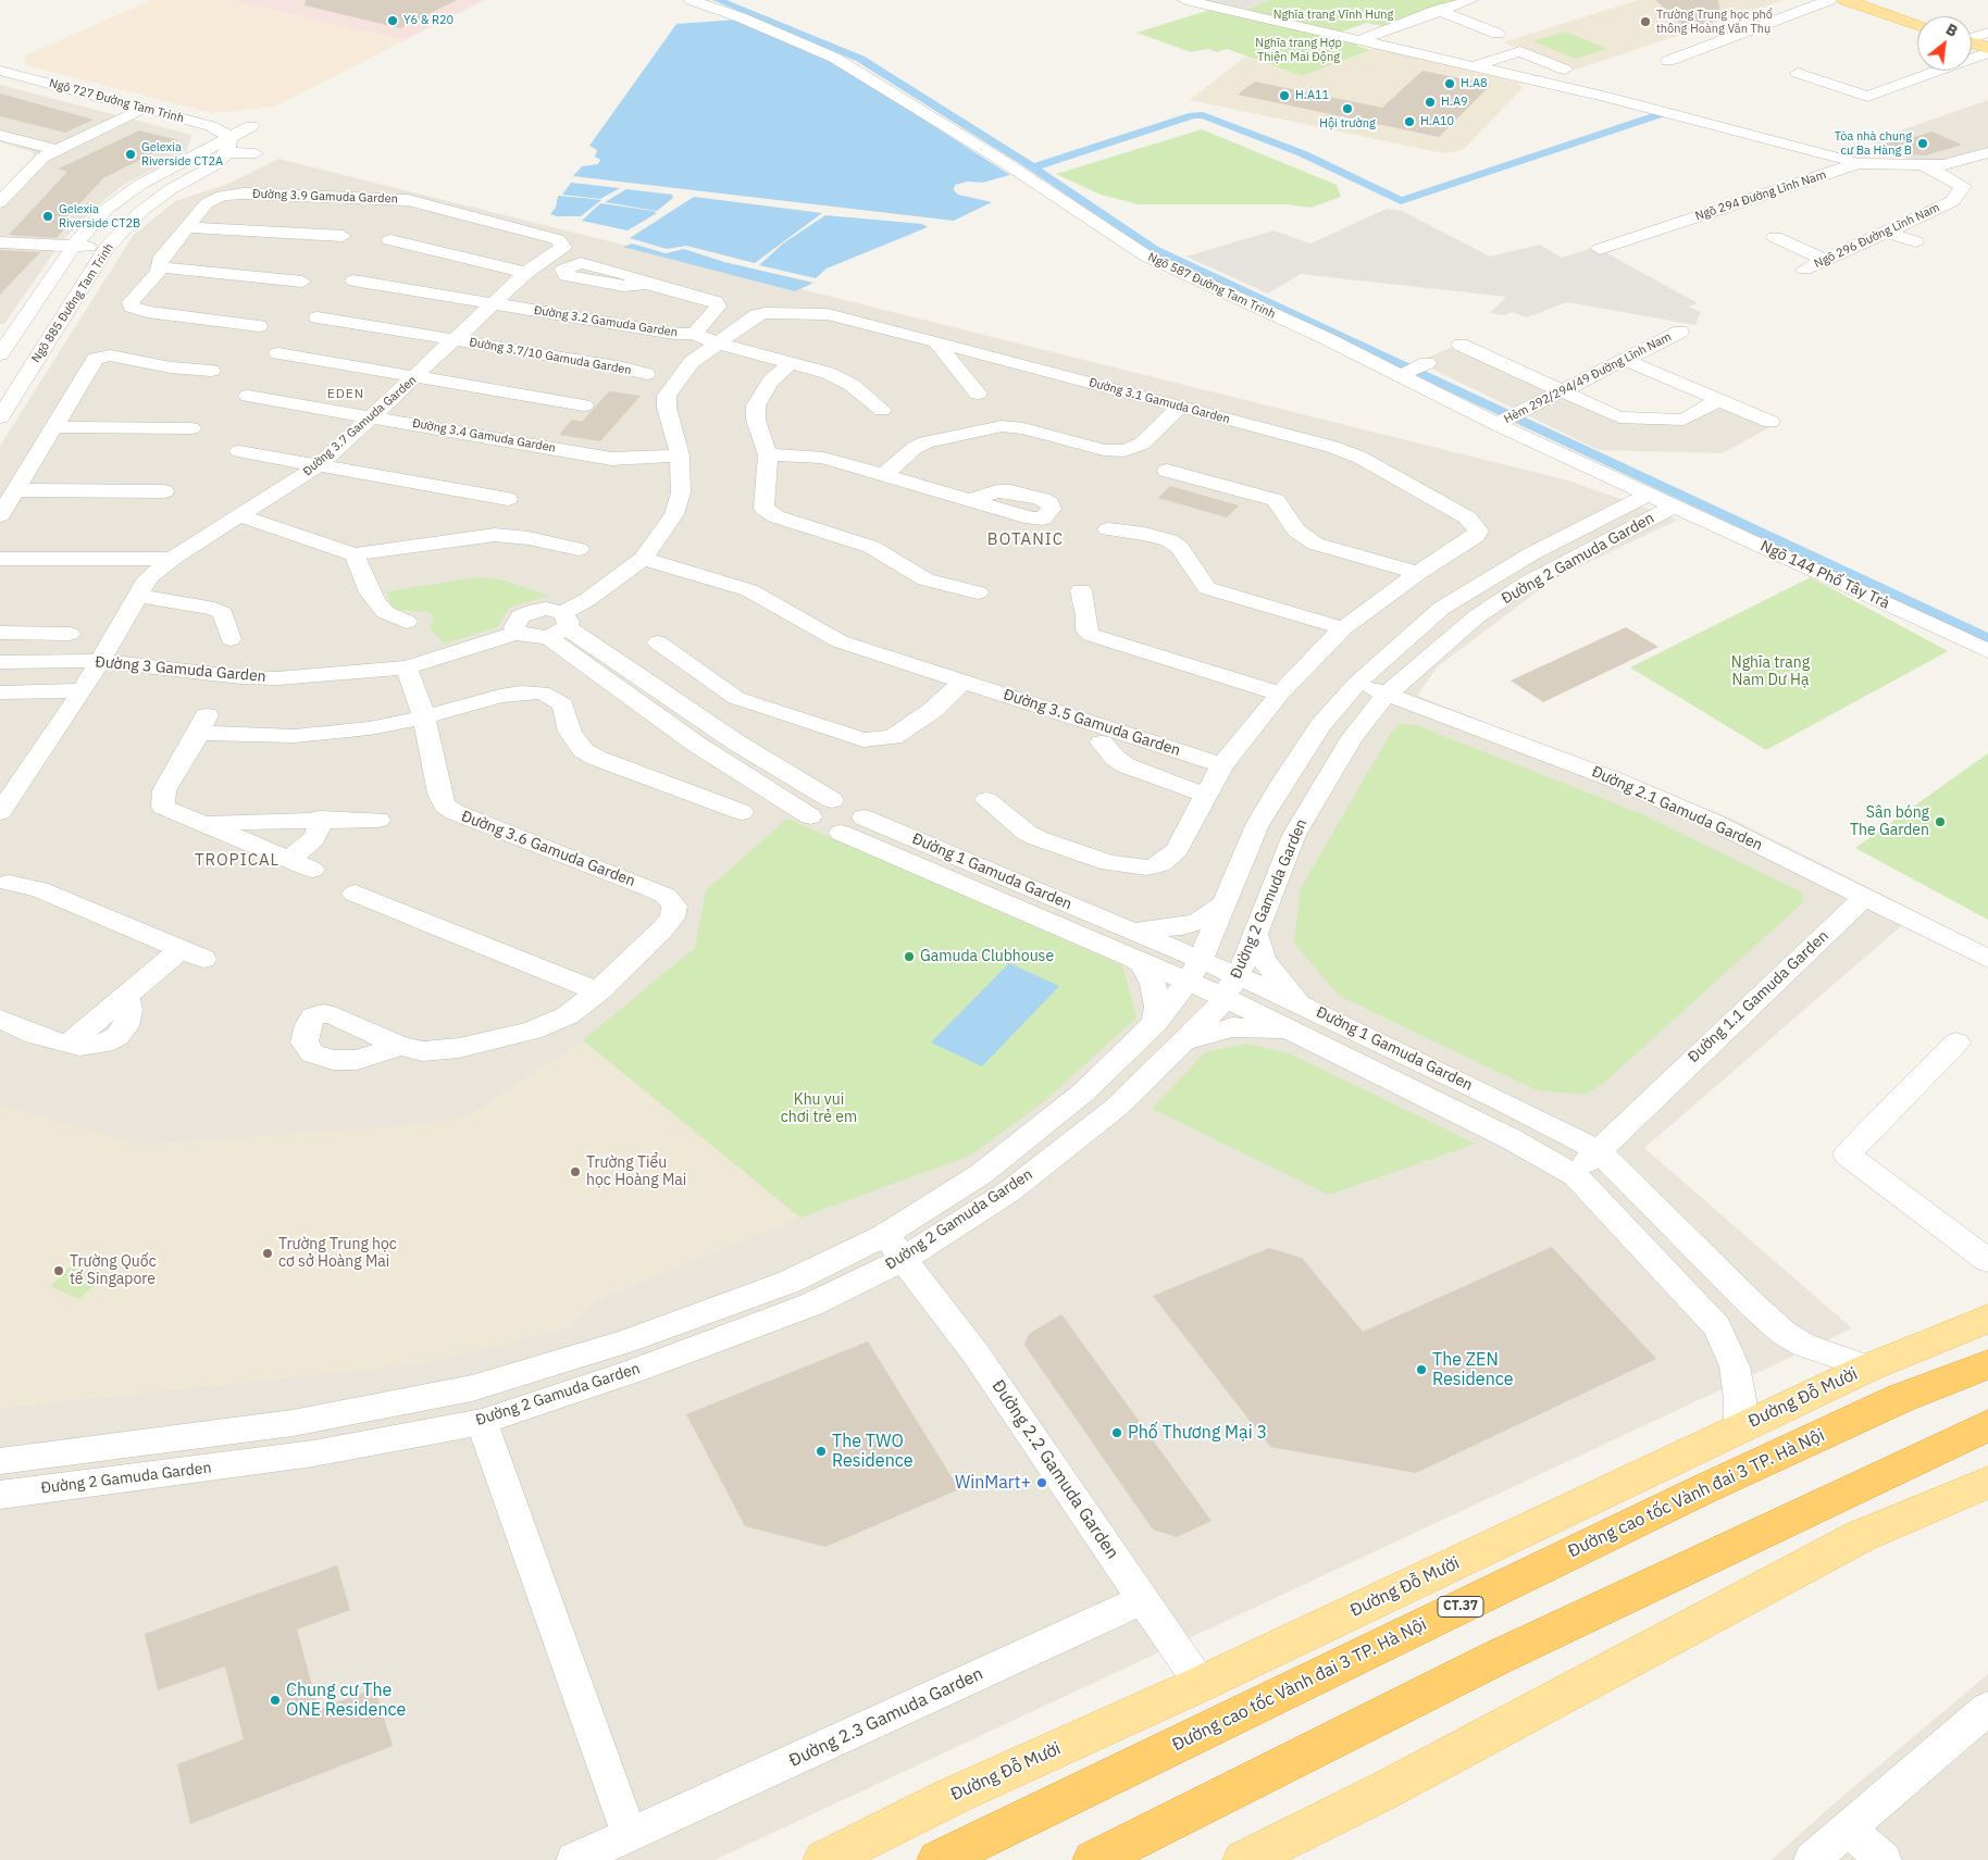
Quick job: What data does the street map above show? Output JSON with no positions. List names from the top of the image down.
{
  "streets": {
    "highway": ["Đường cao tốc Vành đai 3 TP. Hà Nội", "CT.37"],
    "main road": ["Đường Đỗ Mười"],
    "street": [
      "Ngõ 727 Đường Tam Trinh",
      "Ngõ 294 Đường Lĩnh Nam",
      "Đường 3.9 Gamuda Garden",
      "Ngõ 296 Đường Lĩnh Nam",
      "Ngõ 587 Đường Tam Trinh",
      "Ngõ 885 Đường Tam Trinh",
      "Đường 3.2 Gamuda Garden",
      "Đường 3.7/10 Gamuda Garden",
      "Hẻm 292/294/49 Đường Lĩnh Nam",
      "Đường 3.1 Gamuda Garden",
      "Đường 3.7 Gamuda Garden",
      "Đường 3.4 Gamuda Garden",
      "Đường 2 Gamuda Garden",
      "Ngõ 144 Phố Tây Trà",
      "Đường 3 Gamuda Garden",
      "Đường 3.5 Gamuda Garden",
      "Đường 2.1 Gamuda Garden",
      "Đường 3.6 Gamuda Garden",
      "Đường 1 Gamuda Garden",
      "Đường 1.1 Gamuda Garden",
      "Đường 2.2 Gamuda Garden",
      "Đường 2.3 Gamuda Garden"
    ]
  },
  "crossings": [
    ["Ngõ 727 Đường Tam Trinh", "Ngõ 885 Đường Tam Trinh"],
    ["Ngõ 294 Đường Lĩnh Nam", "Ngõ 296 Đường Lĩnh Nam"],
    ["Đường 3.9 Gamuda Garden", "Đường 3.7 Gamuda Garden"],
    ["Ngõ 587 Đường Tam Trinh", "Hẻm 292/294/49 Đường Lĩnh Nam"],
    ["Ngõ 587 Đường Tam Trinh", "Đường 2 Gamuda Garden"],
    ["Ngõ 587 Đường Tam Trinh", "Ngõ 144 Phố Tây Trà"],
    ["Đường 3.2 Gamuda Garden", "Đường 3.1 Gamuda Garden"],
    ["Đường 3.2 Gamuda Garden", "Đường 3.7 Gamuda Garden"],
    ["Đường 3.7/10 Gamuda Garden", "Đường 3.7 Gamuda Garden"],
    ["Đường 3.7 Gamuda Garden", "Đường 3.4 Gamuda Garden"],
    ["Đường 3.7 Gamuda Garden", "Đường 3 Gamuda Garden"],
    ["Đường 2 Gamuda Garden", "Ngõ 144 Phố Tây Trà"],
    ["Đường 2 Gamuda Garden", "Đường 2.1 Gamuda Garden"],
    ["Đường 2 Gamuda Garden", "Đường 1 Gamuda Garden"],
    ["Đường 2 Gamuda Garden", "Đường 2.2 Gamuda Garden"],
    ["Đường 3 Gamuda Garden", "Đường 3.6 Gamuda Garden"],
    ["Đường 2.1 Gamuda Garden", "Đường 1.1 Gamuda Garden"],
    ["Đường 1 Gamuda Garden", "Đường 1.1 Gamuda Garden"],
    ["Đường 1 Gamuda Garden", "Đường Đỗ Mười"],
    ["Đường Đỗ Mười", "Đường 2.2 Gamuda Garden"],
    ["Đường 2.2 Gamuda Garden", "Đường 2.3 Gamuda Garden"]
  ],
  "districts": ["EDEN", "BOTANIC", "TROPICAL"],
  "parks": [
    "Nghĩa trang Vĩnh Hưng",
    "Nghĩa trang Hợp Thiện Mai Động",
    "Nghĩa trang Nam Dư Hạ",
    "Khu vui chơi trẻ em"
  ],
  "places": [
    "Y6 & R20",
    "Trường Trung học phổ thông Hoàng Văn Thụ",
    "H.A8",
    "H.A11",
    "H.A9",
    "Hội trường",
    "H.A10",
    "Tòa nhà chung cư Ba Hàng B",
    "Gelexia Riverside CT2A",
    "Gelexia Riverside CT2B",
    "Sân bóng The Garden",
    "Gamuda Clubhouse",
    "Trường Tiểu học Hoàng Mai",
    "Trường Trung học cơ sở Hoàng Mai",
    "Trường Quốc tế Singapore",
    "The ZEN Residence",
    "Phố Thương Mại 3",
    "The TWO Residence",
    "WinMart+",
    "Chung cư The ONE Residence"
  ],
  "north": "top right"
}
